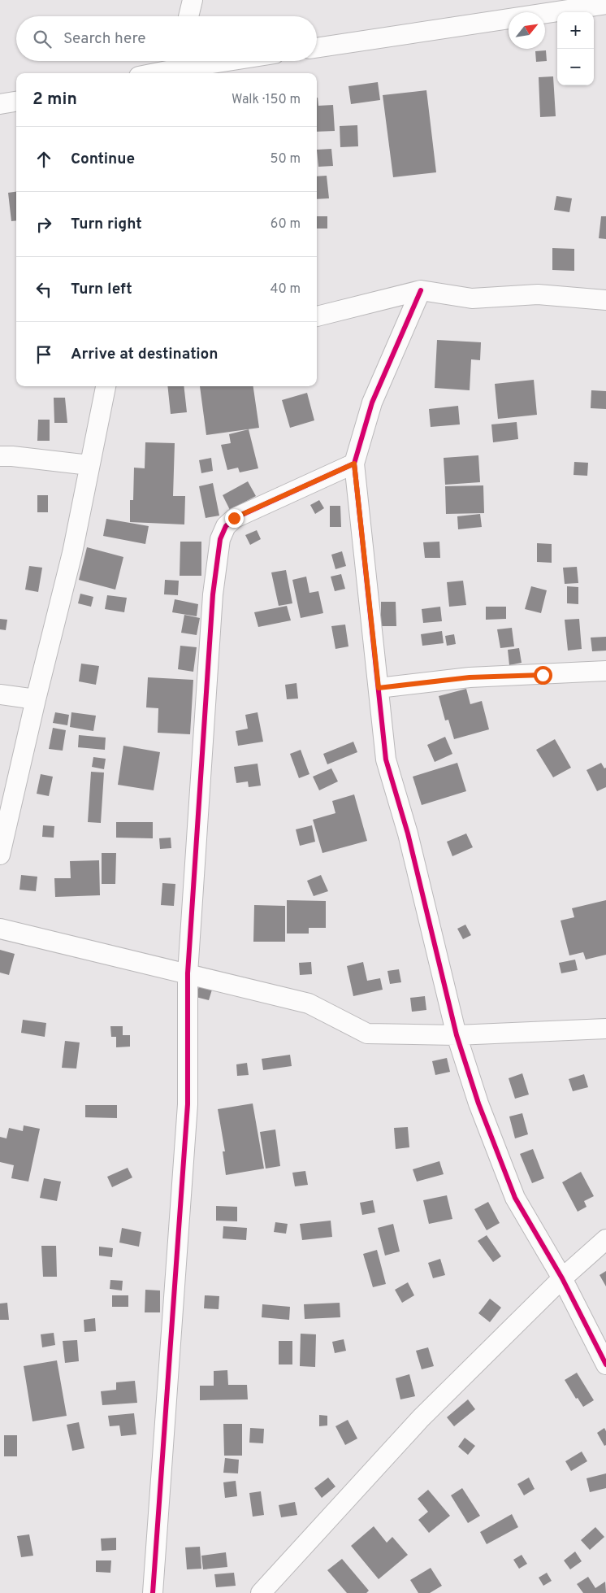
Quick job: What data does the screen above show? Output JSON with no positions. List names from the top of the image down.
{
  "north": "top right",
  "page": {
    "map_buttons": ["+", "−"],
    "search": "Search here",
    "heading": ["2 min", "Walk · 150 m"],
    "list": [
      ["Continue", "50 m"],
      ["Turn right", "60 m"],
      ["Turn left", "40 m"],
      "Arrive at destination"
    ]
  }
}
